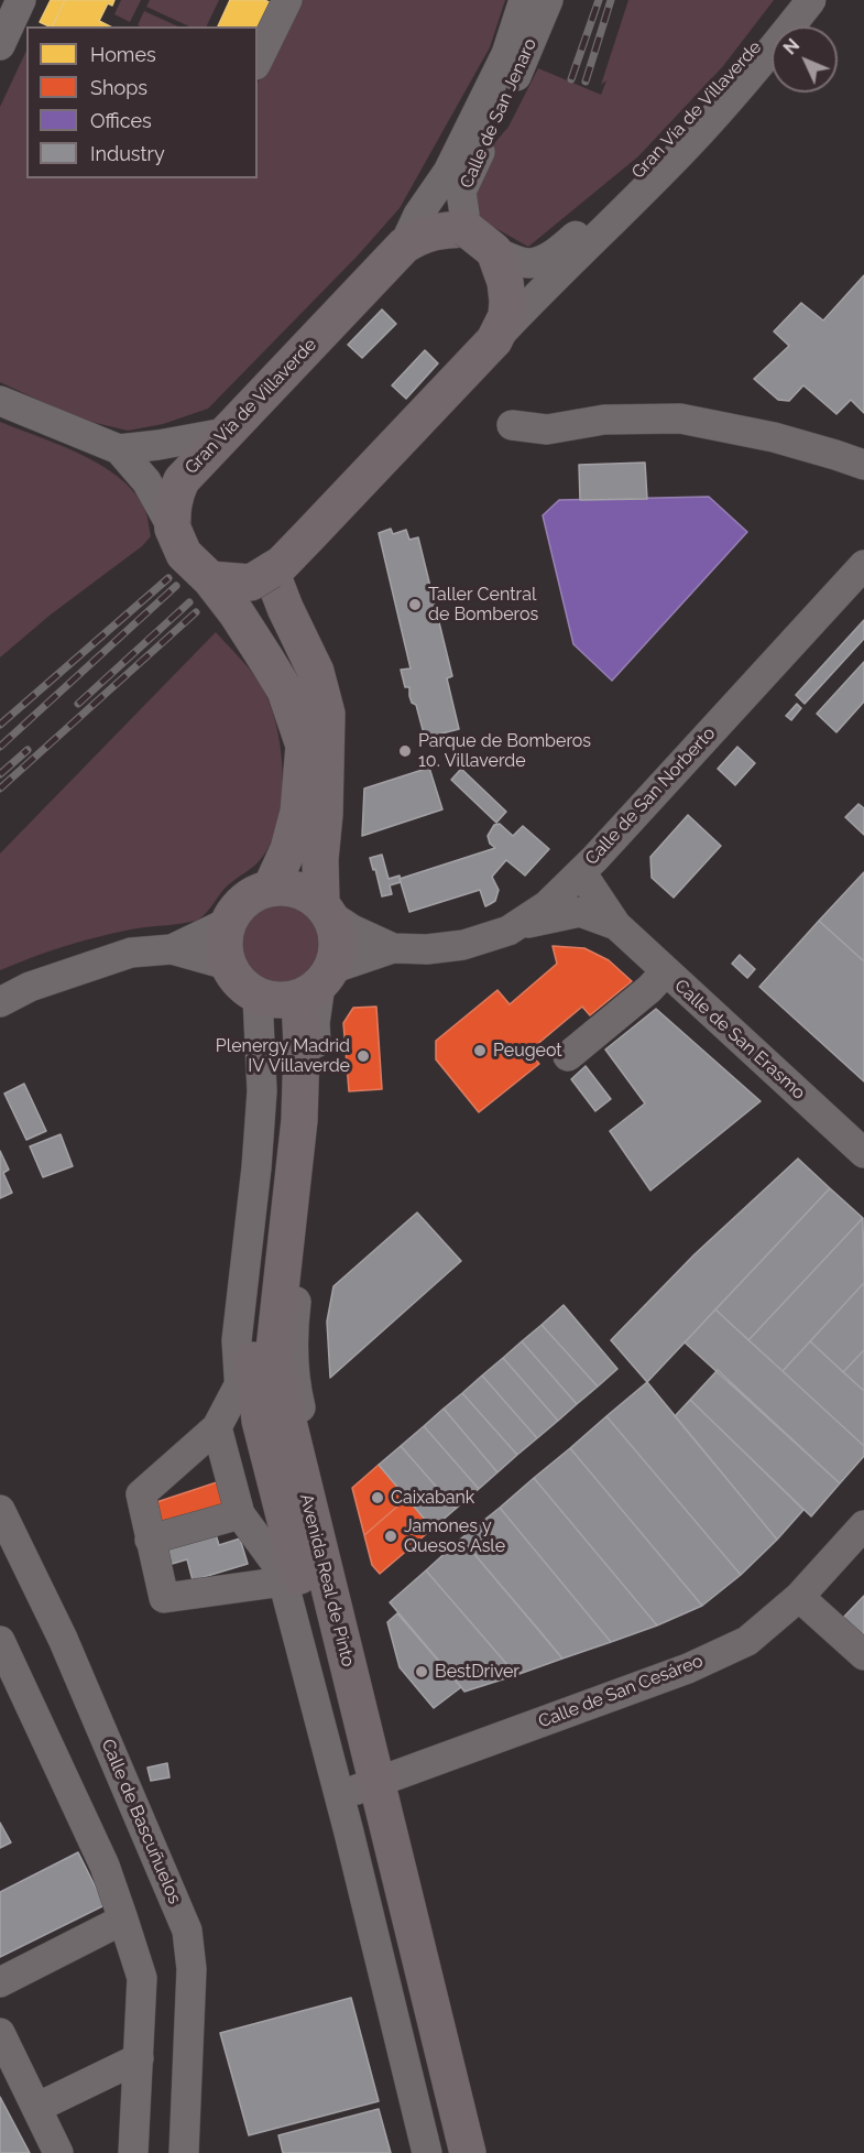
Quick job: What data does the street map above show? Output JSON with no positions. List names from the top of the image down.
{
  "streets": {
    "main road": ["Gran Vía de Villaverde", "Avenida Real de Pinto"],
    "street": [
      "Calle de San Jenaro",
      "Calle de San Norberto",
      "Calle de San Erasmo",
      "Calle de San Cesáreo",
      "Calle de Bascuñuelos"
    ]
  },
  "crossings": [
    ["Gran Vía de Villaverde", "Calle de San Jenaro"],
    ["Calle de San Norberto", "Calle de San Erasmo"],
    ["Calle de San Norberto", "Avenida Real de Pinto"],
    ["Avenida Real de Pinto", "Calle de San Cesáreo"]
  ],
  "places": [
    "Taller Central de Bomberos",
    "Parque de Bomberos 10. Villaverde",
    "Peugeot",
    "Plenergy Madrid IV Villaverde",
    "Caixabank",
    "Jamones y Quesos Asle",
    "BestDriver"
  ],
  "legend": [
    "Homes",
    "Shops",
    "Offices",
    "Industry"
  ],
  "north": "top left"
}
